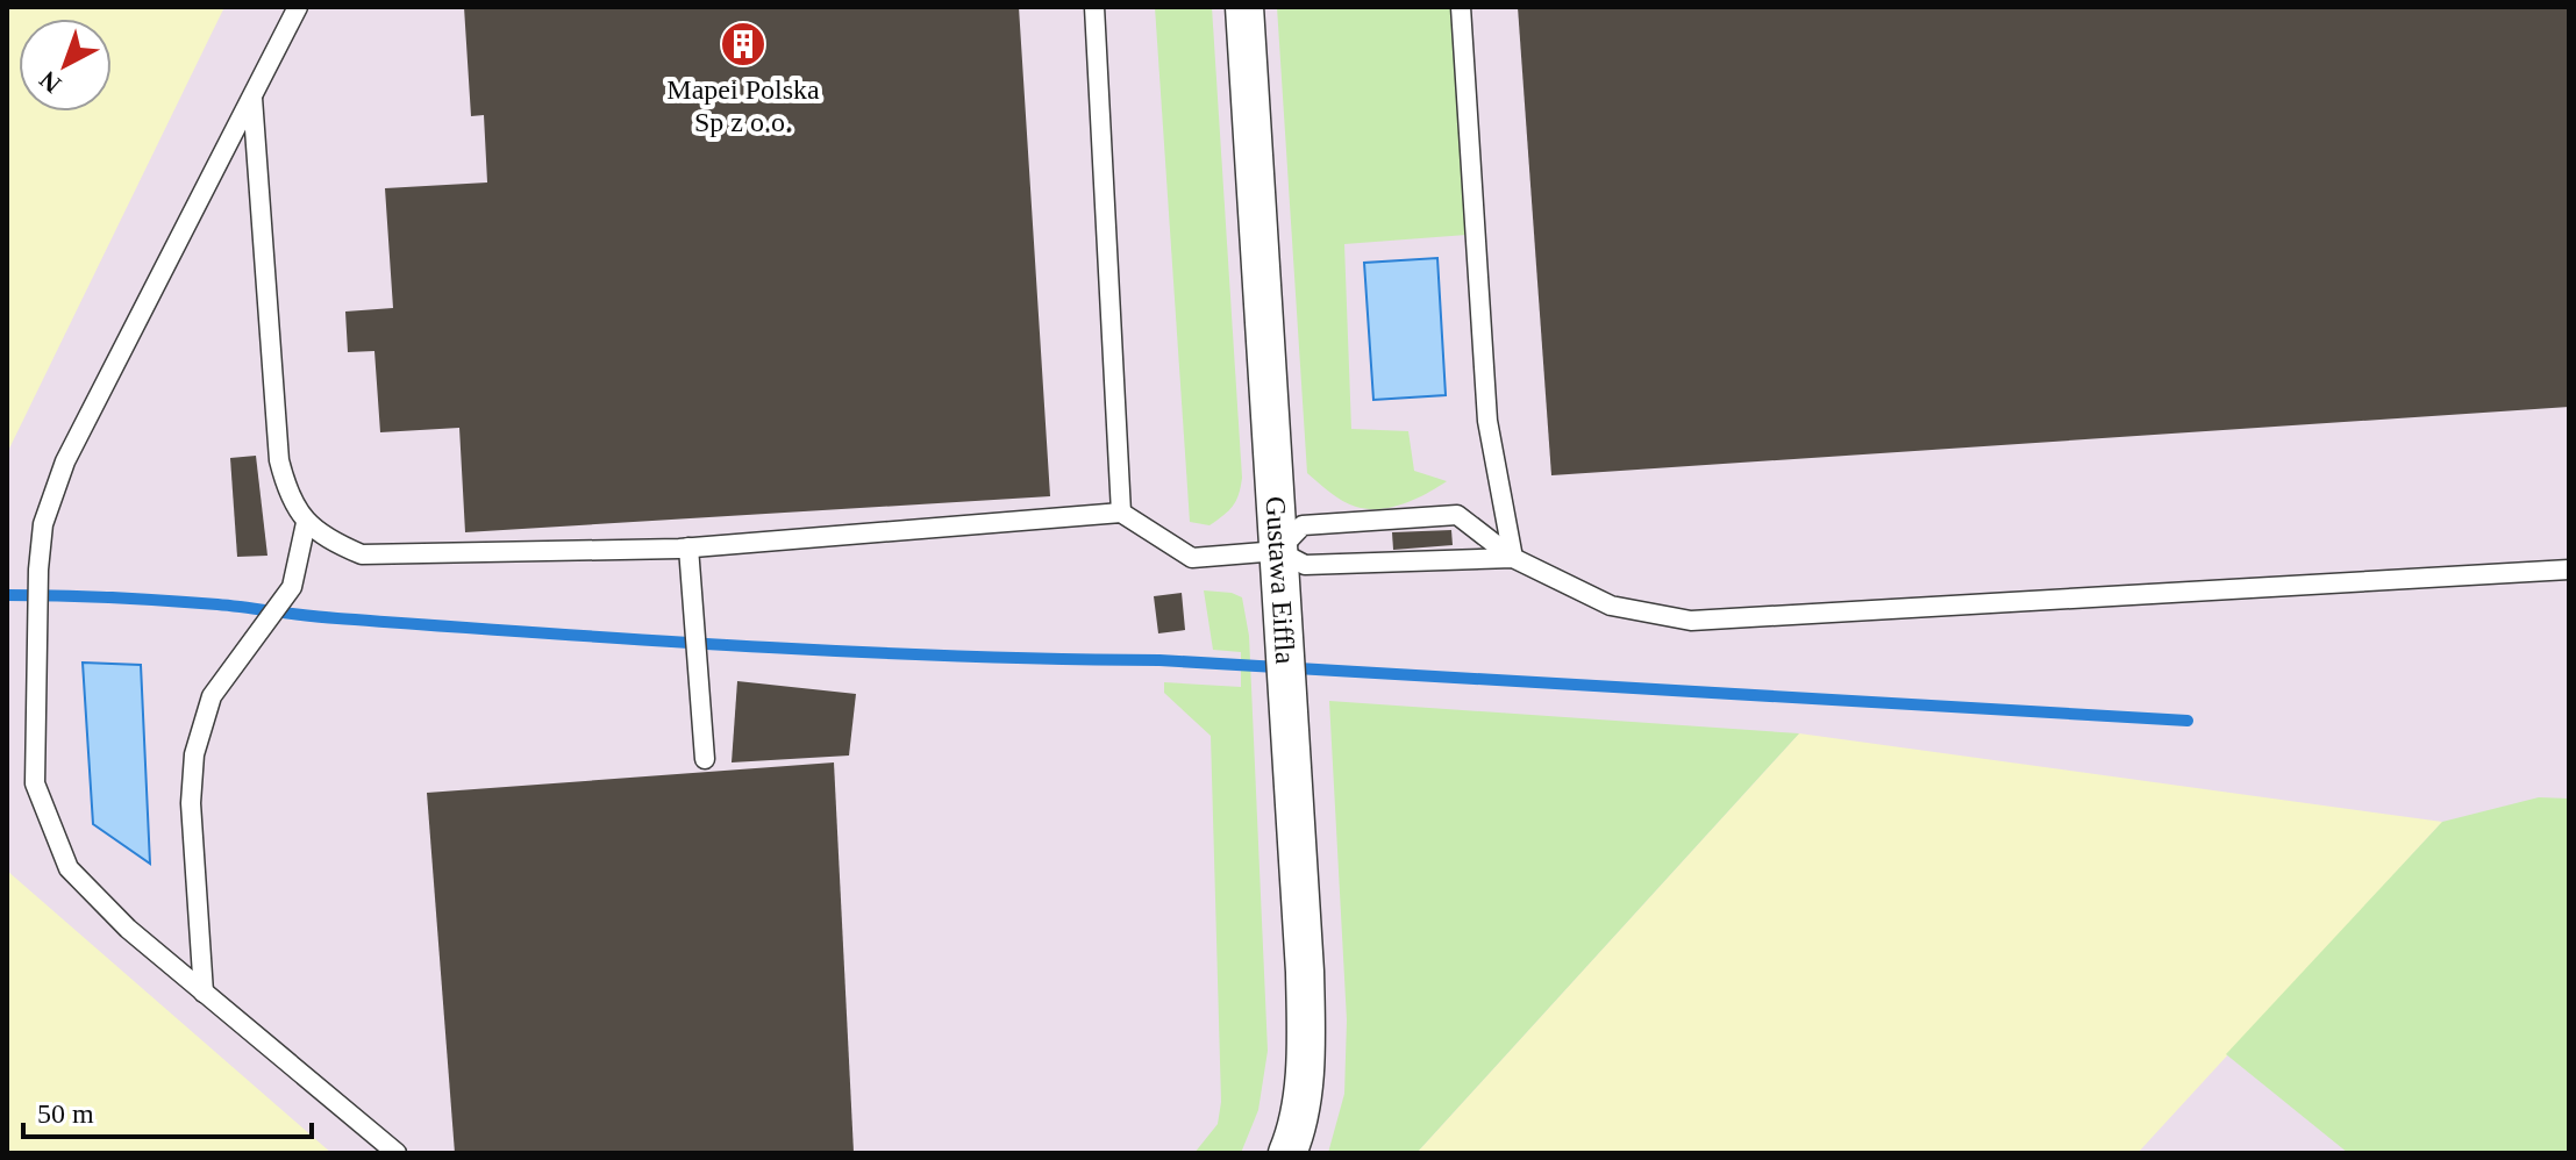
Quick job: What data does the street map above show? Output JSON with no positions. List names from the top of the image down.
{
  "streets": {
    "street": ["Gustawa Eiffla"]
  },
  "places": {
    "building": ["Mapei Polska Sp z o.o."]
  },
  "scale_bar": "50 m",
  "north": "bottom left"
}
